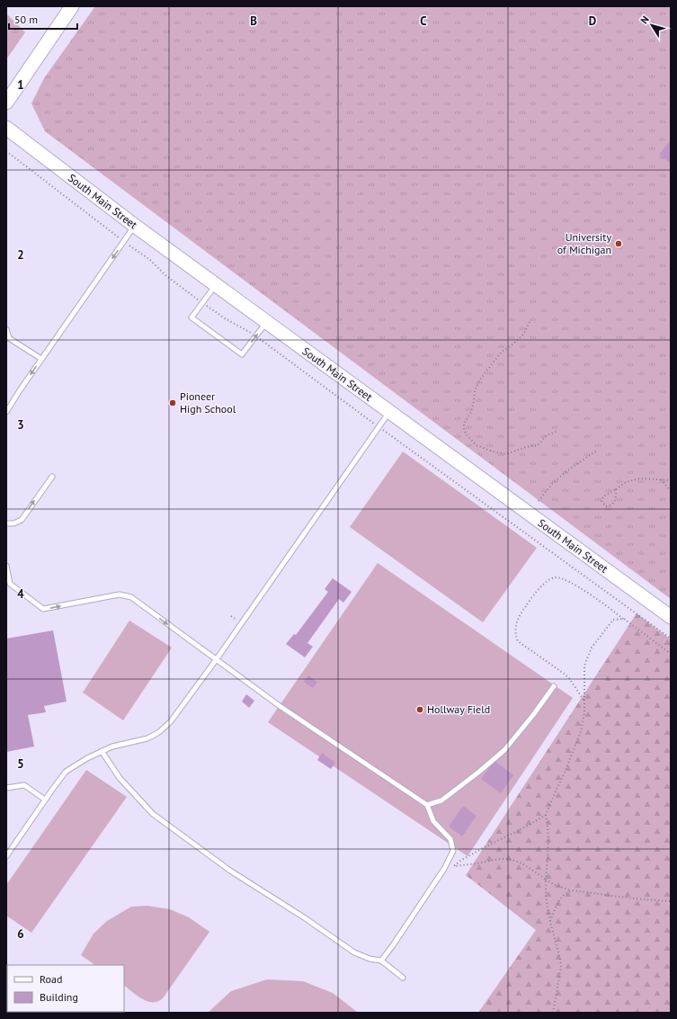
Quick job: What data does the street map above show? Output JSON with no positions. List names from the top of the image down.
{
  "streets": {
    "main road": ["South Main Street"]
  },
  "places": ["University of Michigan", "Pioneer High School", "Hollway Field"],
  "legend": ["Road", "Building"],
  "scale_bar": "50 m",
  "north": "top left",
  "grid": {
    "columns": ["B", "C", "D"],
    "rows": [
      "1",
      "2",
      "3",
      "4",
      "5",
      "6"
    ]
  }
}
